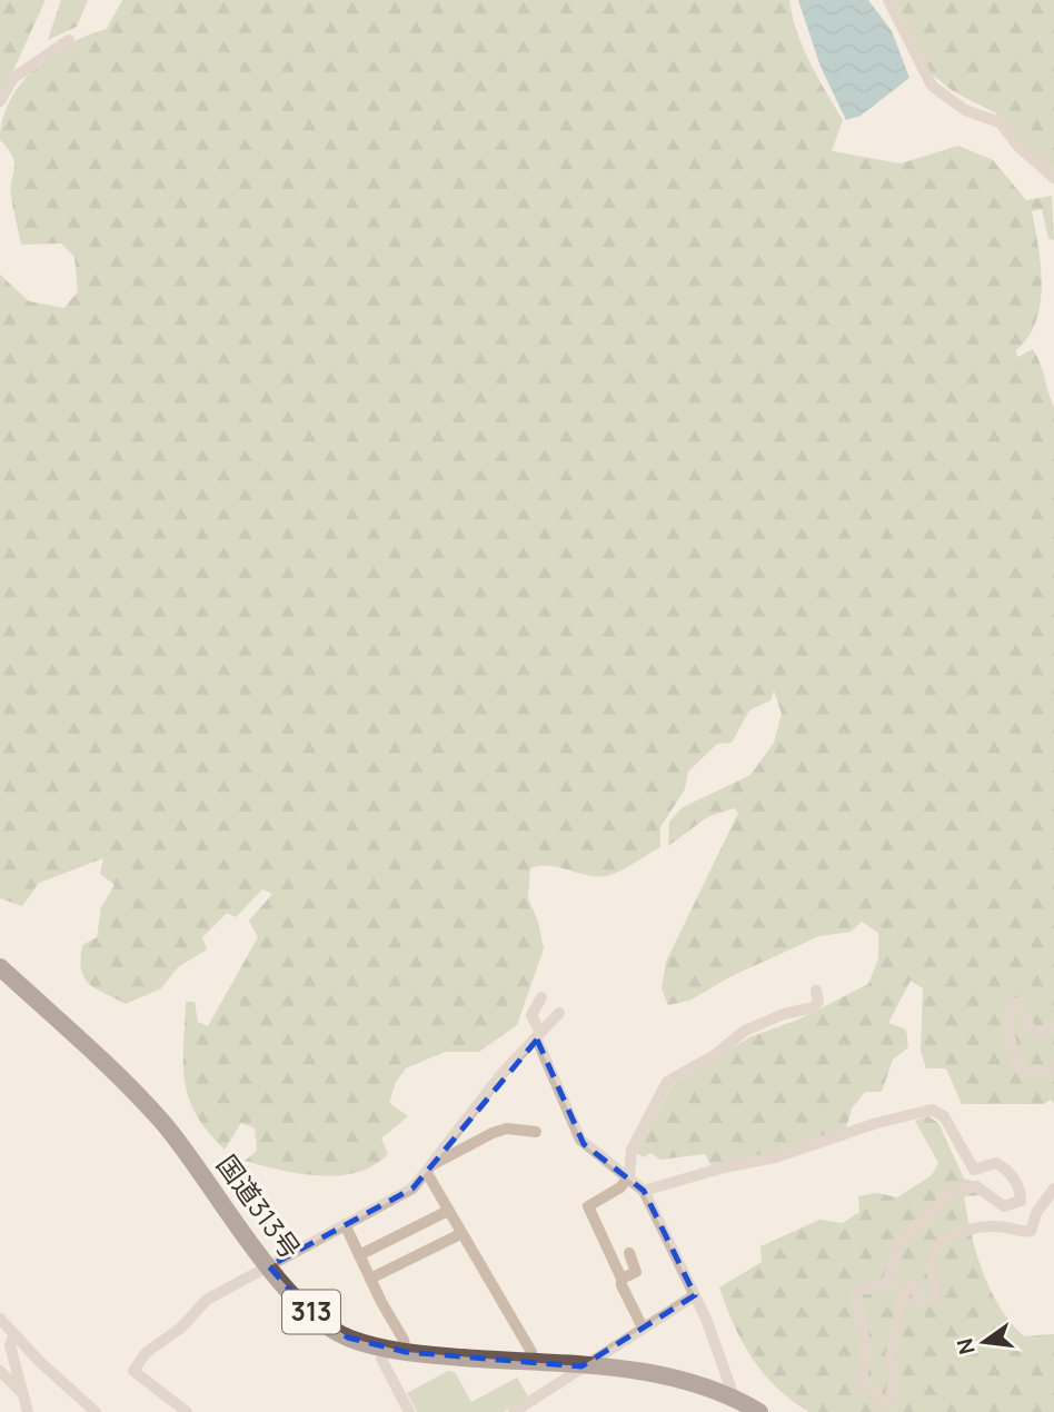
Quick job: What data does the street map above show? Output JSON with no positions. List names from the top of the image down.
{
  "streets": {
    "highway": ["国道313号", "313"]
  },
  "north": "left"
}
